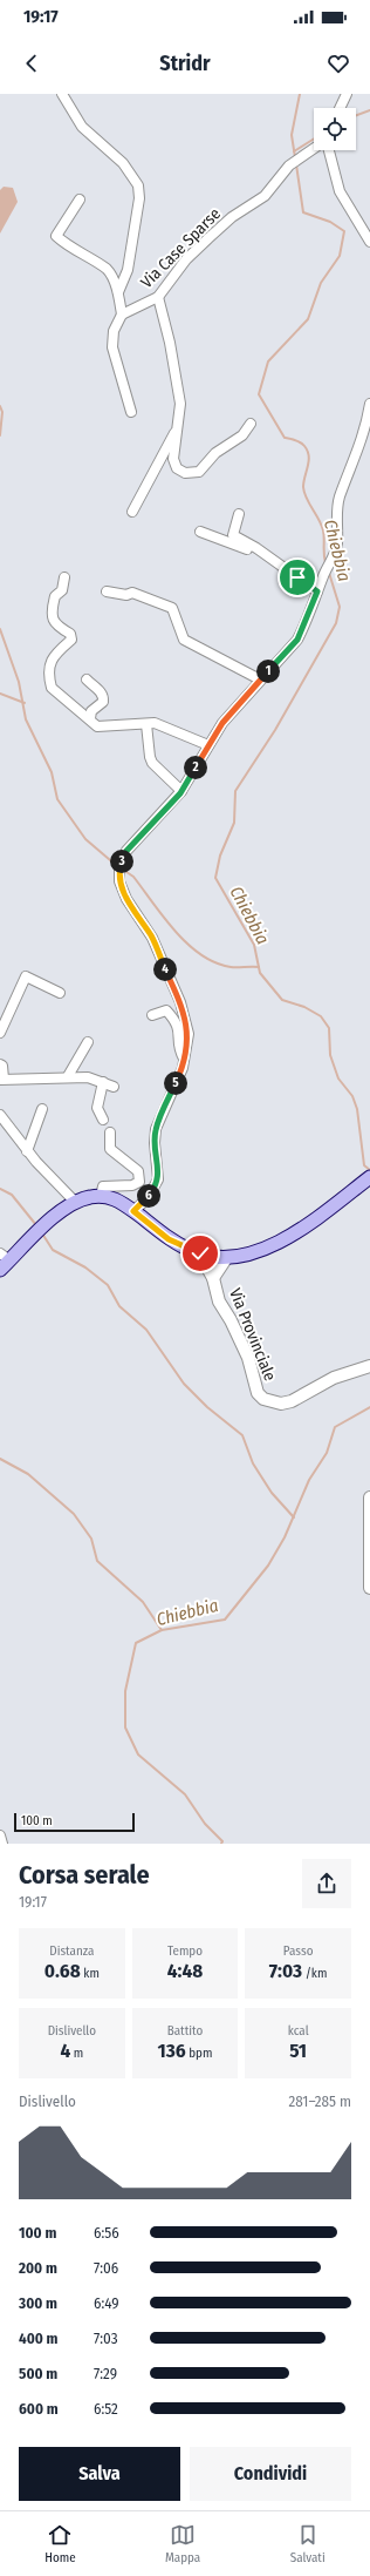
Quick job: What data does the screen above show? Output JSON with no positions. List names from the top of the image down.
{
  "streets": {
    "street": ["Via Case Sparse", "Via Provinciale"]
  },
  "water": ["Chiebbia"],
  "scale_bar": "100 m",
  "page": {
    "status": "19:17",
    "header": "Stridr",
    "pins": [
      "1",
      "2",
      "3",
      "4",
      "5",
      "6"
    ],
    "scale": "100 m",
    "heading": ["Corsa serale", "19:17"],
    "stats": [
      ["Distanza", "0.68 km"],
      ["Tempo", "4:48"],
      ["Passo", "7:03 /km"],
      ["Dislivello", "4 m"],
      ["Battito", "136 bpm"],
      ["kcal", "51"]
    ],
    "chart": ["Dislivello", "281–285 m"],
    "list": [
      {
        "name": "100 m",
        "note": "6:56"
      },
      {
        "name": "200 m",
        "note": "7:06"
      },
      {
        "name": "300 m",
        "note": "6:49"
      },
      {
        "name": "400 m",
        "note": "7:03"
      },
      {
        "name": "500 m",
        "note": "7:29"
      },
      {
        "name": "600 m",
        "note": "6:52"
      }
    ],
    "buttons": ["Salva", "Condividi"],
    "tabs": ["Home", "Mappa", "Salvati"]
  }
}
